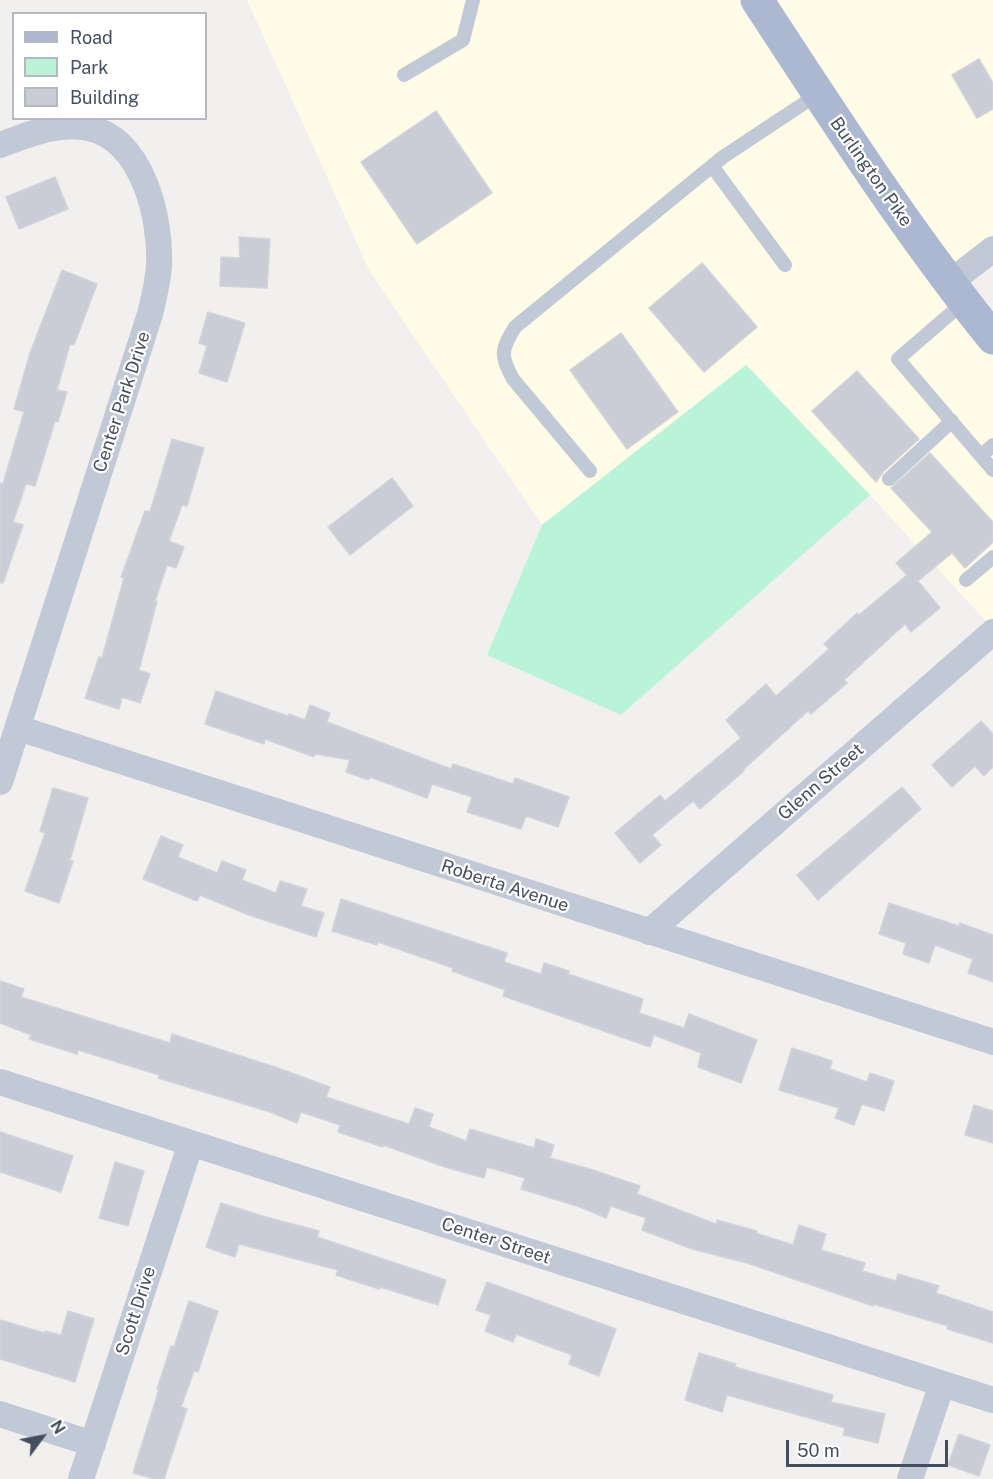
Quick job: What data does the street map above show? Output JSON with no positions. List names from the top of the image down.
{
  "streets": {
    "main road": ["Burlington Pike"],
    "street": [
      "Center Park Drive",
      "Glenn Street",
      "Roberta Avenue",
      "Center Street",
      "Scott Drive"
    ]
  },
  "crossings": [
    ["Center Park Drive", "Roberta Avenue"],
    ["Glenn Street", "Roberta Avenue"],
    ["Center Street", "Scott Drive"]
  ],
  "legend": ["Road", "Park", "Building"],
  "scale_bar": "50 m",
  "north": "top right"
}
